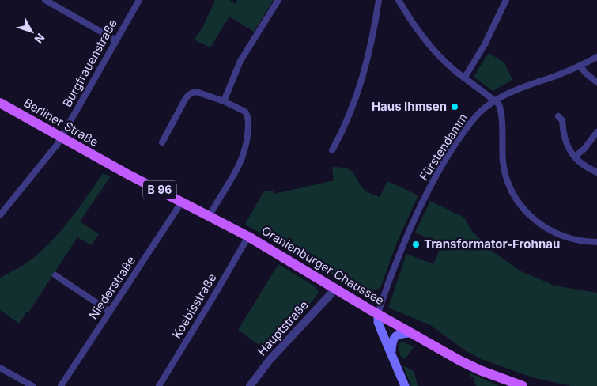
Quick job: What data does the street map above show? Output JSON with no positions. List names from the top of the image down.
{
  "streets": {
    "main road": ["Berliner Straße", "B 96", "Oranienburger Chaussee"],
    "street": [
      "Burgfrauenstraße",
      "Fürstendamm",
      "Niederstraße",
      "Koebisstraße",
      "Hauptstraße"
    ]
  },
  "crossings": [
    ["Burgfrauenstraße", "Berliner Straße"],
    ["Berliner Straße", "Oranienburger Chaussee"],
    ["Fürstendamm", "Oranienburger Chaussee"],
    ["Oranienburger Chaussee", "Niederstraße"],
    ["Oranienburger Chaussee", "Koebisstraße"],
    ["Oranienburger Chaussee", "Hauptstraße"]
  ],
  "places": ["Haus Ihmsen", "Transformator-Frohnau"],
  "north": "bottom right"
}
